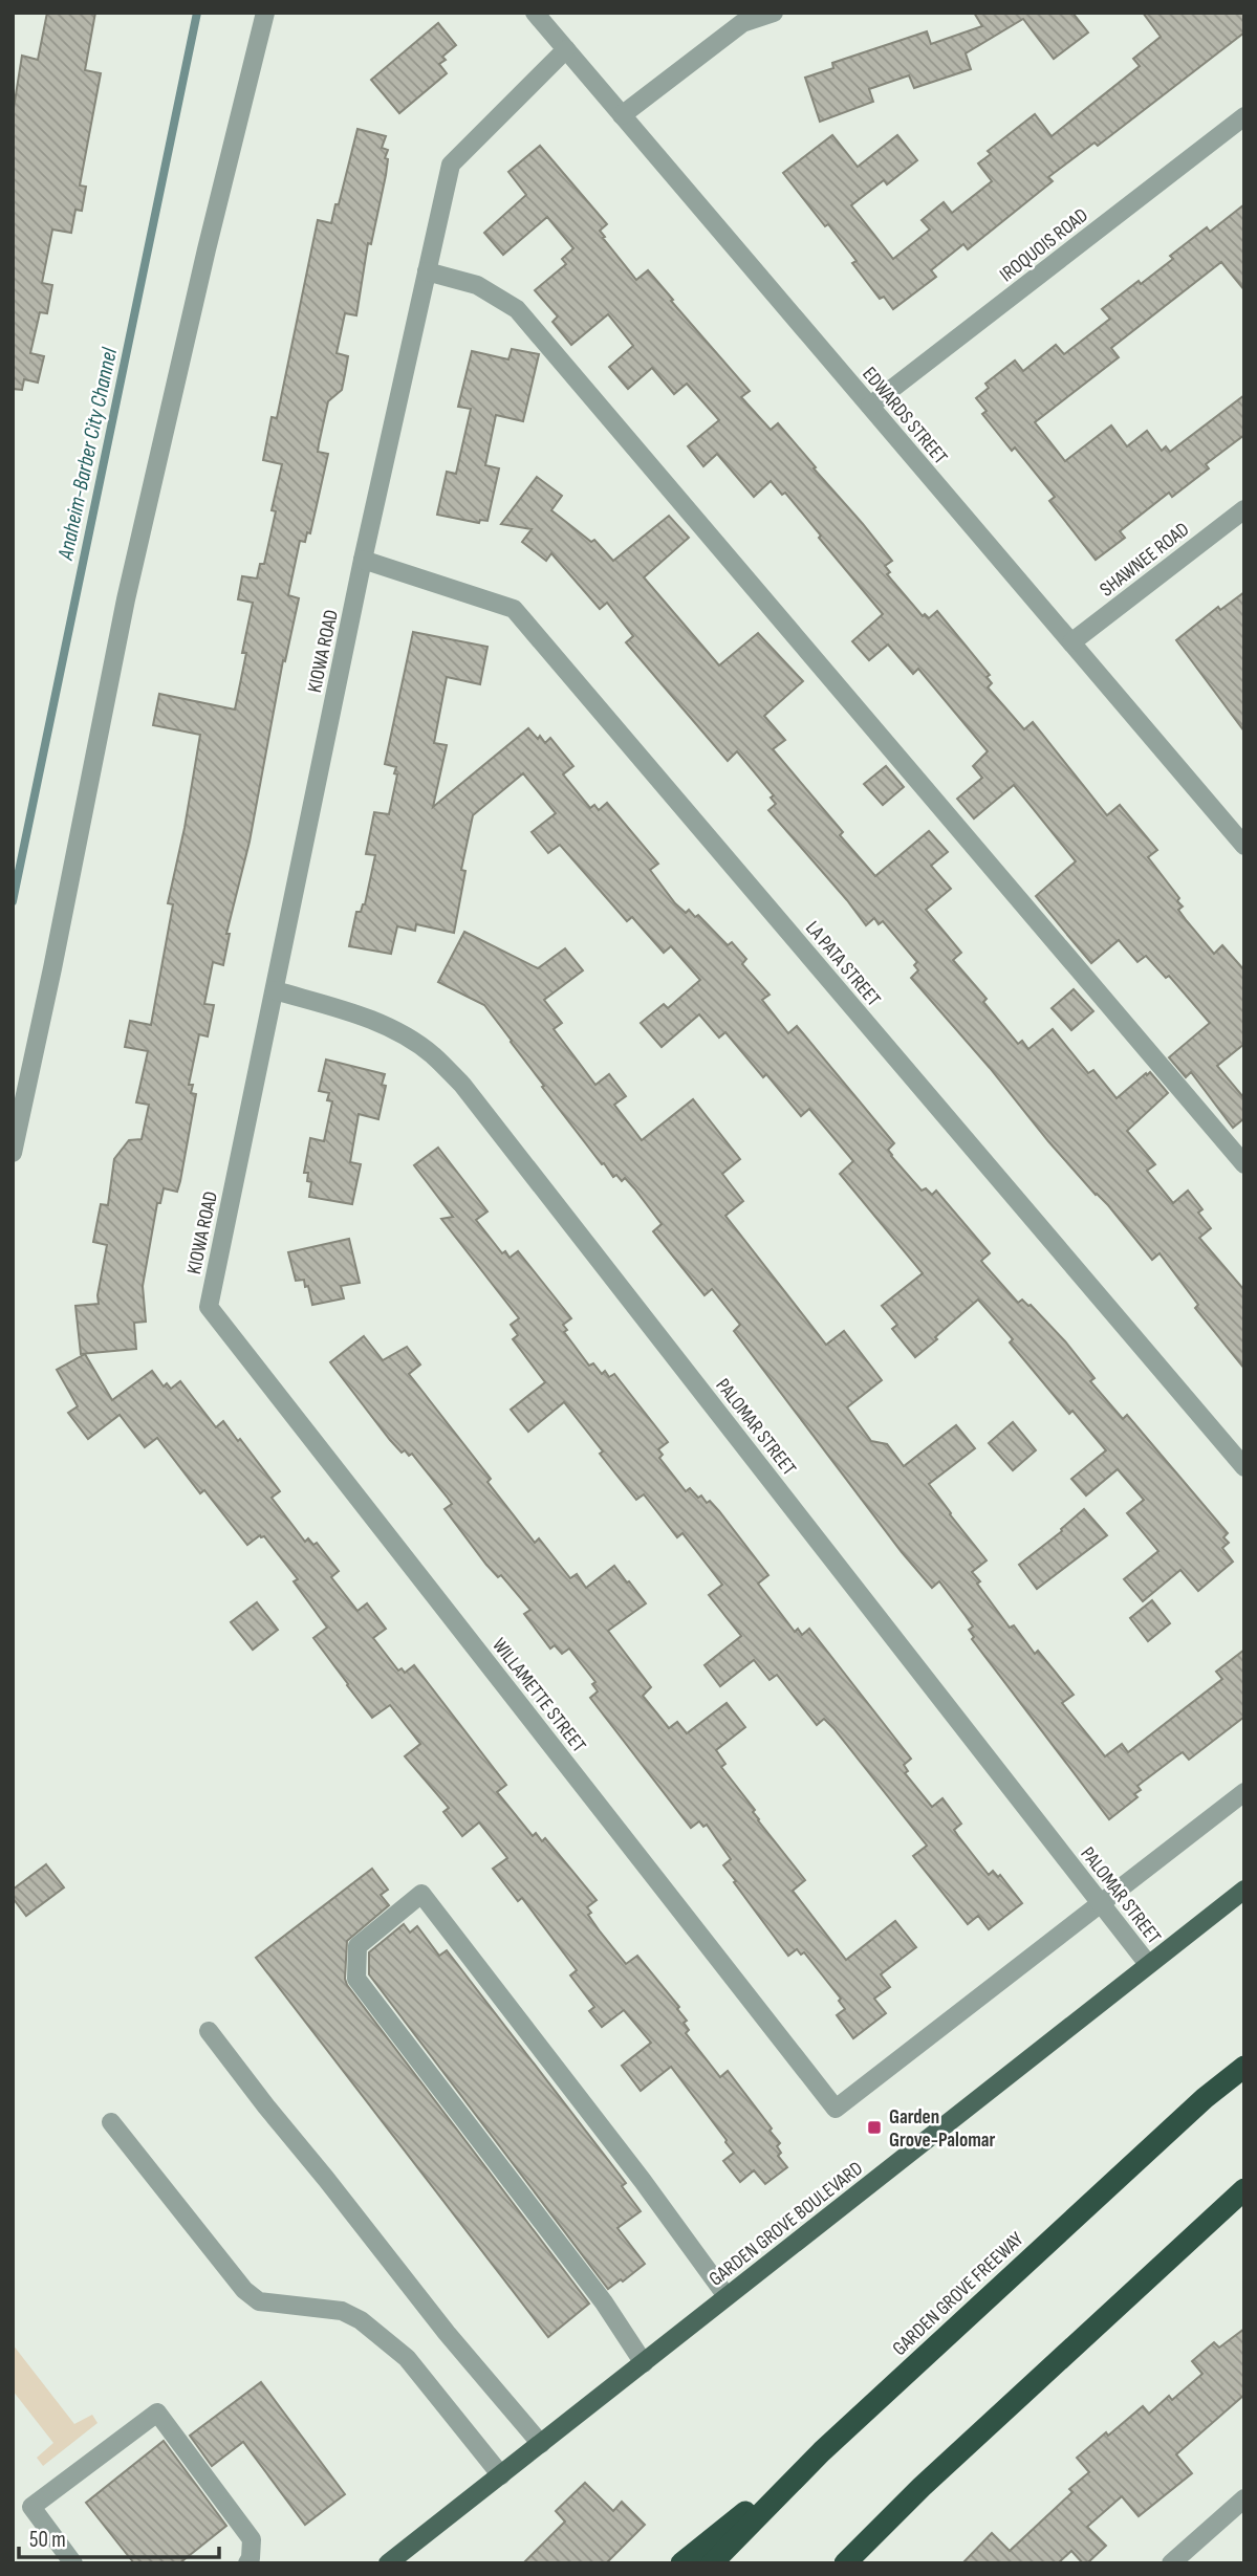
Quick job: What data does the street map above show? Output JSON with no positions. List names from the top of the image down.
{
  "streets": {
    "highway": ["GARDEN GROVE FREEWAY"],
    "main road": ["GARDEN GROVE BOULEVARD"],
    "street": [
      "IROQUOIS ROAD",
      "EDWARDS STREET",
      "SHAWNEE ROAD",
      "KIOWA ROAD",
      "LA PATA STREET",
      "PALOMAR STREET",
      "WILLAMETTE STREET"
    ]
  },
  "crossings": [
    ["IROQUOIS ROAD", "EDWARDS STREET"],
    ["EDWARDS STREET", "SHAWNEE ROAD"],
    ["EDWARDS STREET", "KIOWA ROAD"],
    ["KIOWA ROAD", "LA PATA STREET"],
    ["KIOWA ROAD", "PALOMAR STREET"],
    ["KIOWA ROAD", "WILLAMETTE STREET"],
    ["PALOMAR STREET", "WILLAMETTE STREET"],
    ["PALOMAR STREET", "GARDEN GROVE BOULEVARD"]
  ],
  "water": ["Anaheim-Barber City Channel"],
  "places": {
    "transit": ["Garden Grove-Palomar"]
  },
  "scale_bar": "50 m"
}
